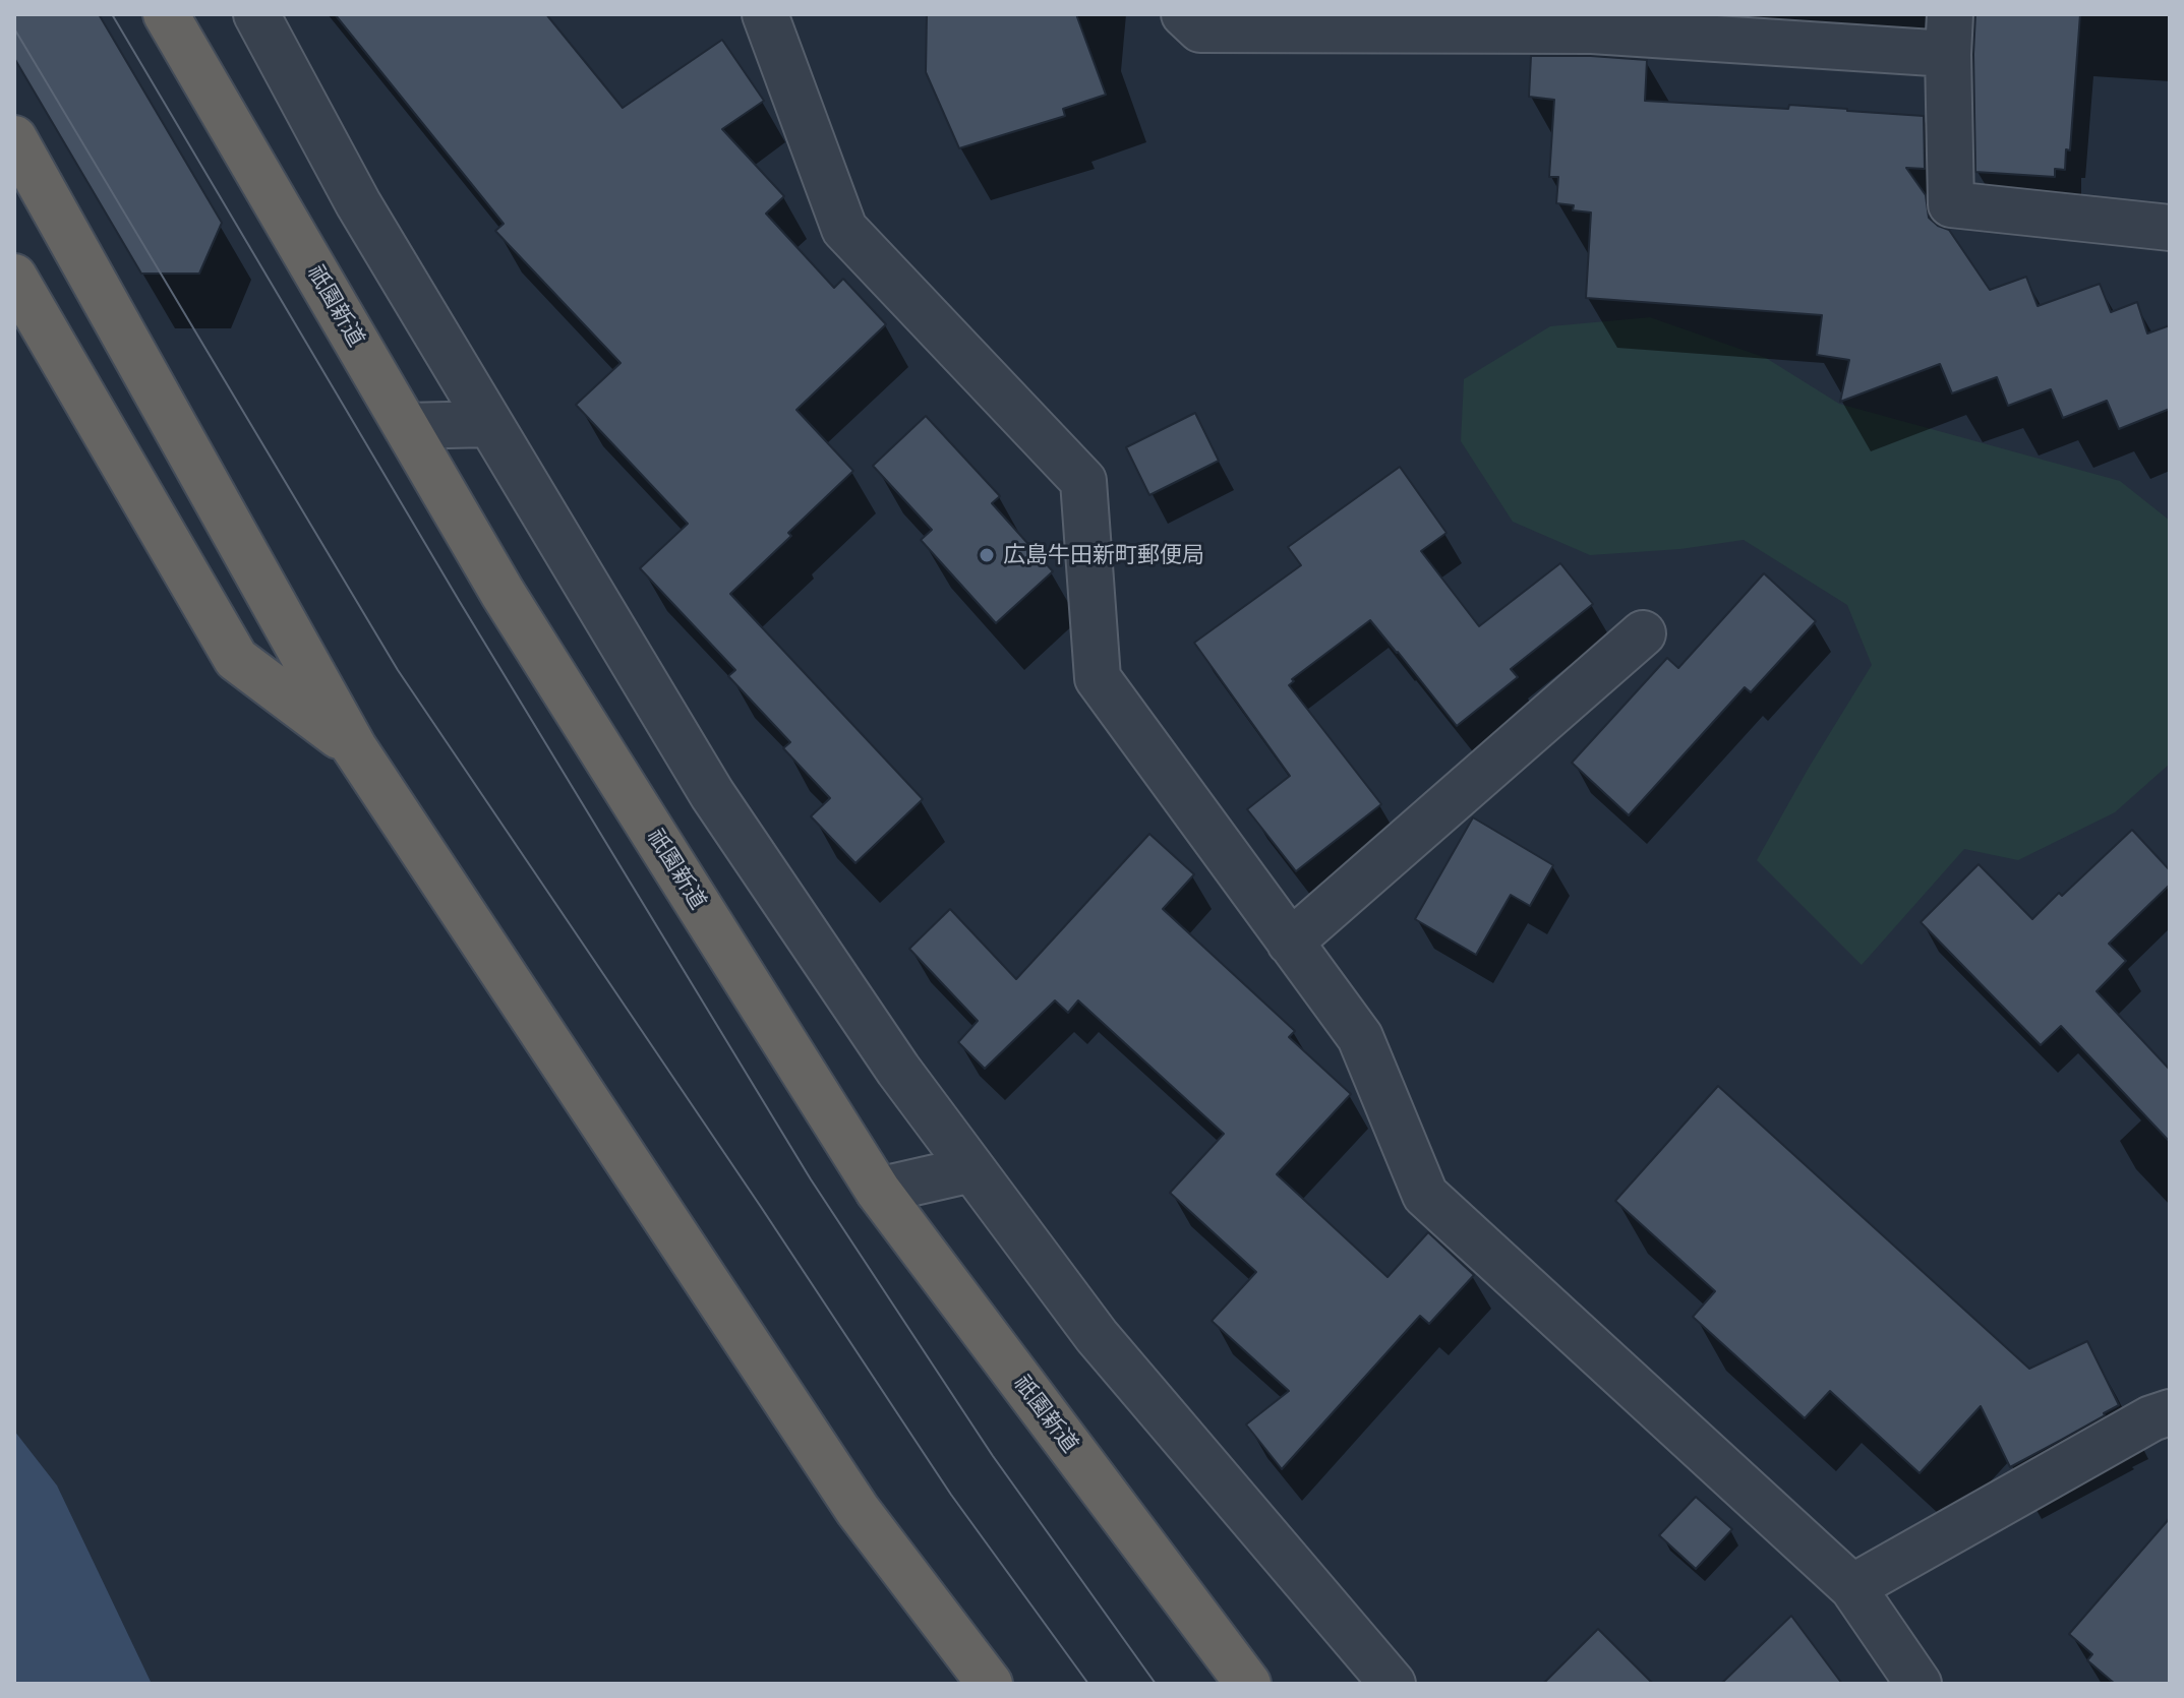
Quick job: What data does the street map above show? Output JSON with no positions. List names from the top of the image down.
{
  "streets": {
    "highway": ["祇園新道"]
  },
  "places": ["広島牛田新町郵便局"]
}
